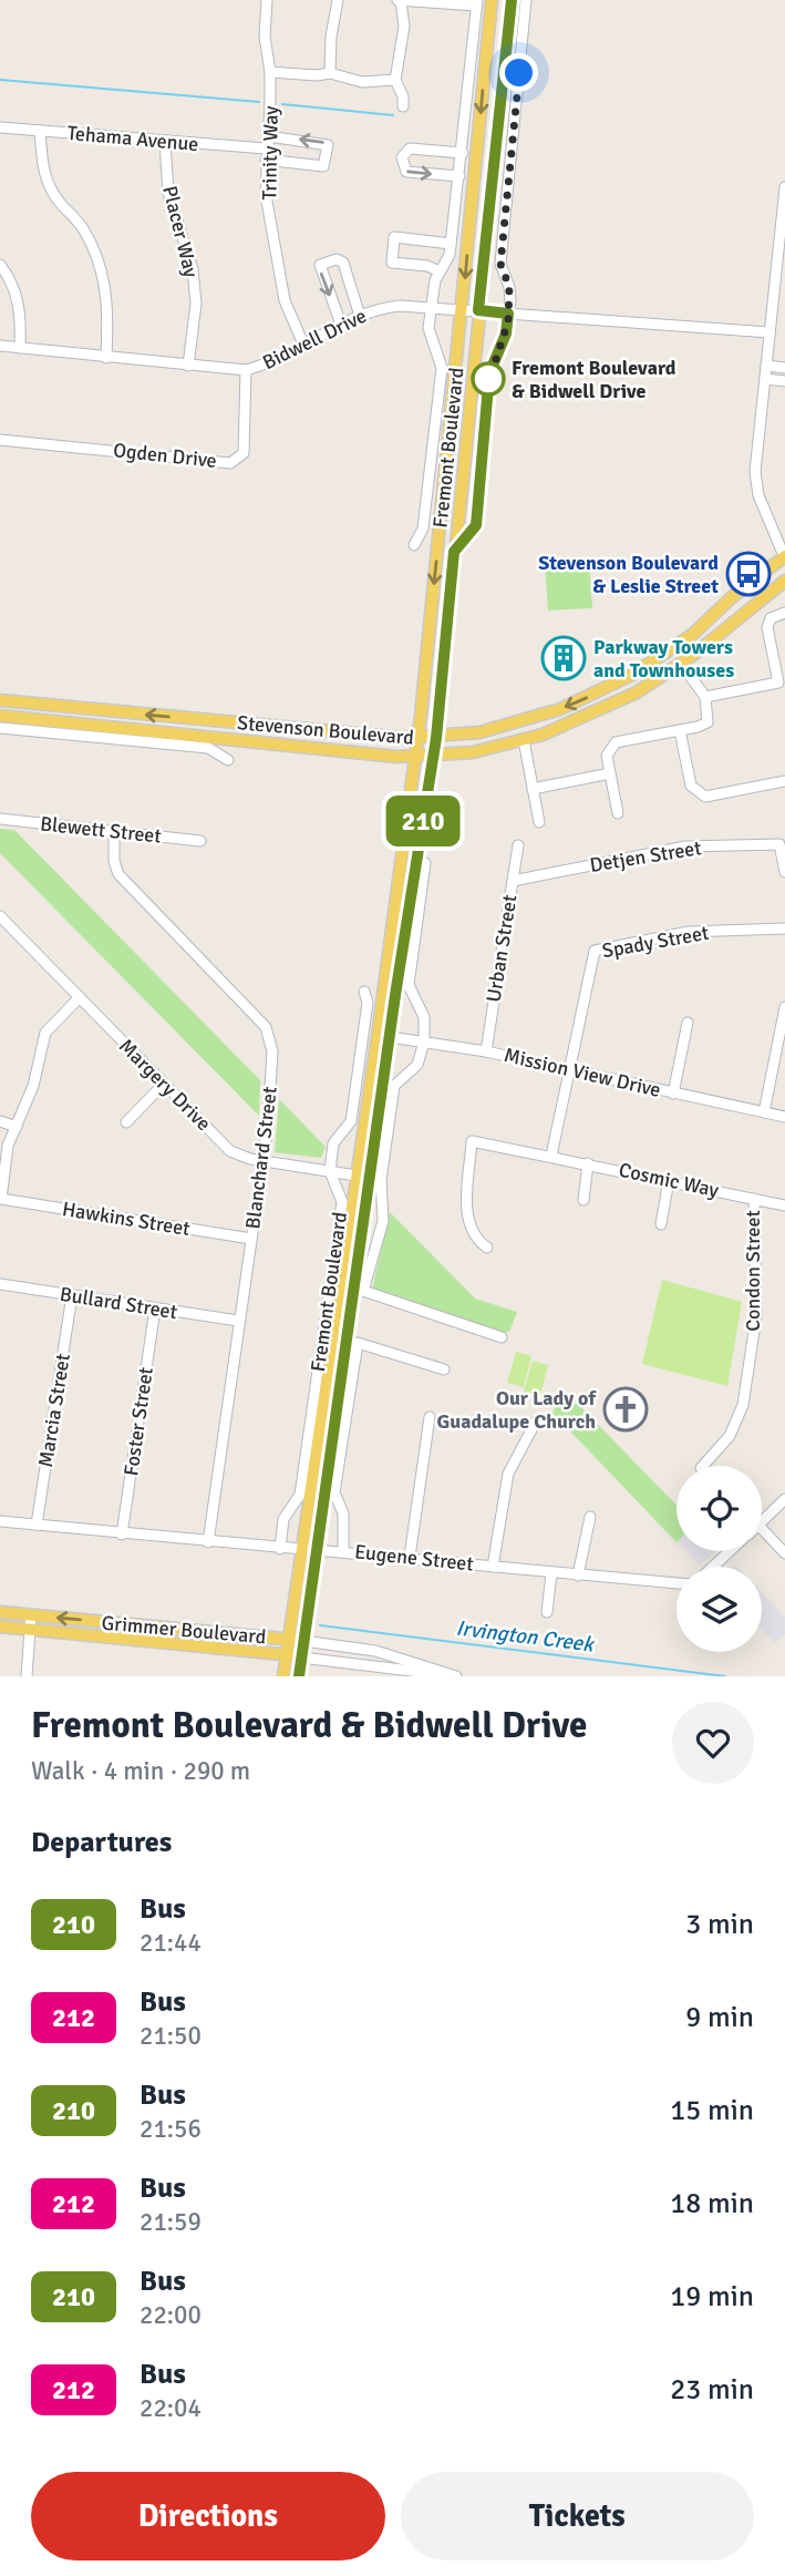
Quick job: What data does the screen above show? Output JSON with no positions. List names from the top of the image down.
{
  "streets": {
    "main road": ["Fremont Boulevard", "Stevenson Boulevard", "Grimmer Boulevard"],
    "street": [
      "Tehama Avenue",
      "Trinity Way",
      "Placer Way",
      "Bidwell Drive",
      "Ogden Drive",
      "Blewett Street",
      "Detjen Street",
      "Spady Street",
      "Urban Street",
      "Mission View Drive",
      "Margery Drive",
      "Blanchard Street",
      "Cosmic Way",
      "Hawkins Street",
      "Condon Street",
      "Bullard Street",
      "Marcia Street",
      "Foster Street",
      "Eugene Street"
    ]
  },
  "crossings": [
    ["Tehama Avenue", "Trinity Way"],
    ["Tehama Avenue", "Placer Way"],
    ["Trinity Way", "Bidwell Drive"],
    ["Placer Way", "Bidwell Drive"],
    ["Bidwell Drive", "Fremont Boulevard"],
    ["Bidwell Drive", "Ogden Drive"],
    ["Fremont Boulevard", "Stevenson Boulevard"],
    ["Fremont Boulevard", "Mission View Drive"],
    ["Fremont Boulevard", "Margery Drive"],
    ["Fremont Boulevard", "Eugene Street"],
    ["Fremont Boulevard", "Grimmer Boulevard"],
    ["Blewett Street", "Blanchard Street"],
    ["Detjen Street", "Urban Street"],
    ["Spady Street", "Mission View Drive"],
    ["Spady Street", "Cosmic Way"],
    ["Urban Street", "Mission View Drive"],
    ["Margery Drive", "Blanchard Street"],
    ["Blanchard Street", "Hawkins Street"],
    ["Blanchard Street", "Bullard Street"],
    ["Blanchard Street", "Eugene Street"],
    ["Cosmic Way", "Condon Street"],
    ["Bullard Street", "Marcia Street"],
    ["Bullard Street", "Foster Street"],
    ["Marcia Street", "Eugene Street"],
    ["Foster Street", "Eugene Street"]
  ],
  "water": ["Irvington Creek"],
  "places": {
    "other": ["Fremont Boulevard & Bidwell Drive"],
    "bus stop": ["Stevenson Boulevard & Leslie Street"],
    "building": ["Parkway Towers and Townhouses"],
    "church": ["Our Lady of Guadalupe Church"]
  },
  "lines": ["bus line 210"],
  "page": {
    "on_map": "210",
    "heading": [
      ["Fremont Boulevard & Bidwell Drive", "Walk · 4 min · 290 m"],
      "Departures"
    ],
    "list": [
      {
        "mark": "210",
        "name": "Bus",
        "note": "21:44",
        "value": "3 min"
      },
      {
        "mark": "212",
        "name": "Bus",
        "note": "21:50",
        "value": "9 min"
      },
      {
        "mark": "210",
        "name": "Bus",
        "note": "21:56",
        "value": "15 min"
      },
      {
        "mark": "212",
        "name": "Bus",
        "note": "21:59",
        "value": "18 min"
      },
      {
        "mark": "210",
        "name": "Bus",
        "note": "22:00",
        "value": "19 min"
      },
      {
        "mark": "212",
        "name": "Bus",
        "note": "22:04",
        "value": "23 min"
      }
    ],
    "buttons": ["Directions", "Tickets"]
  }
}
